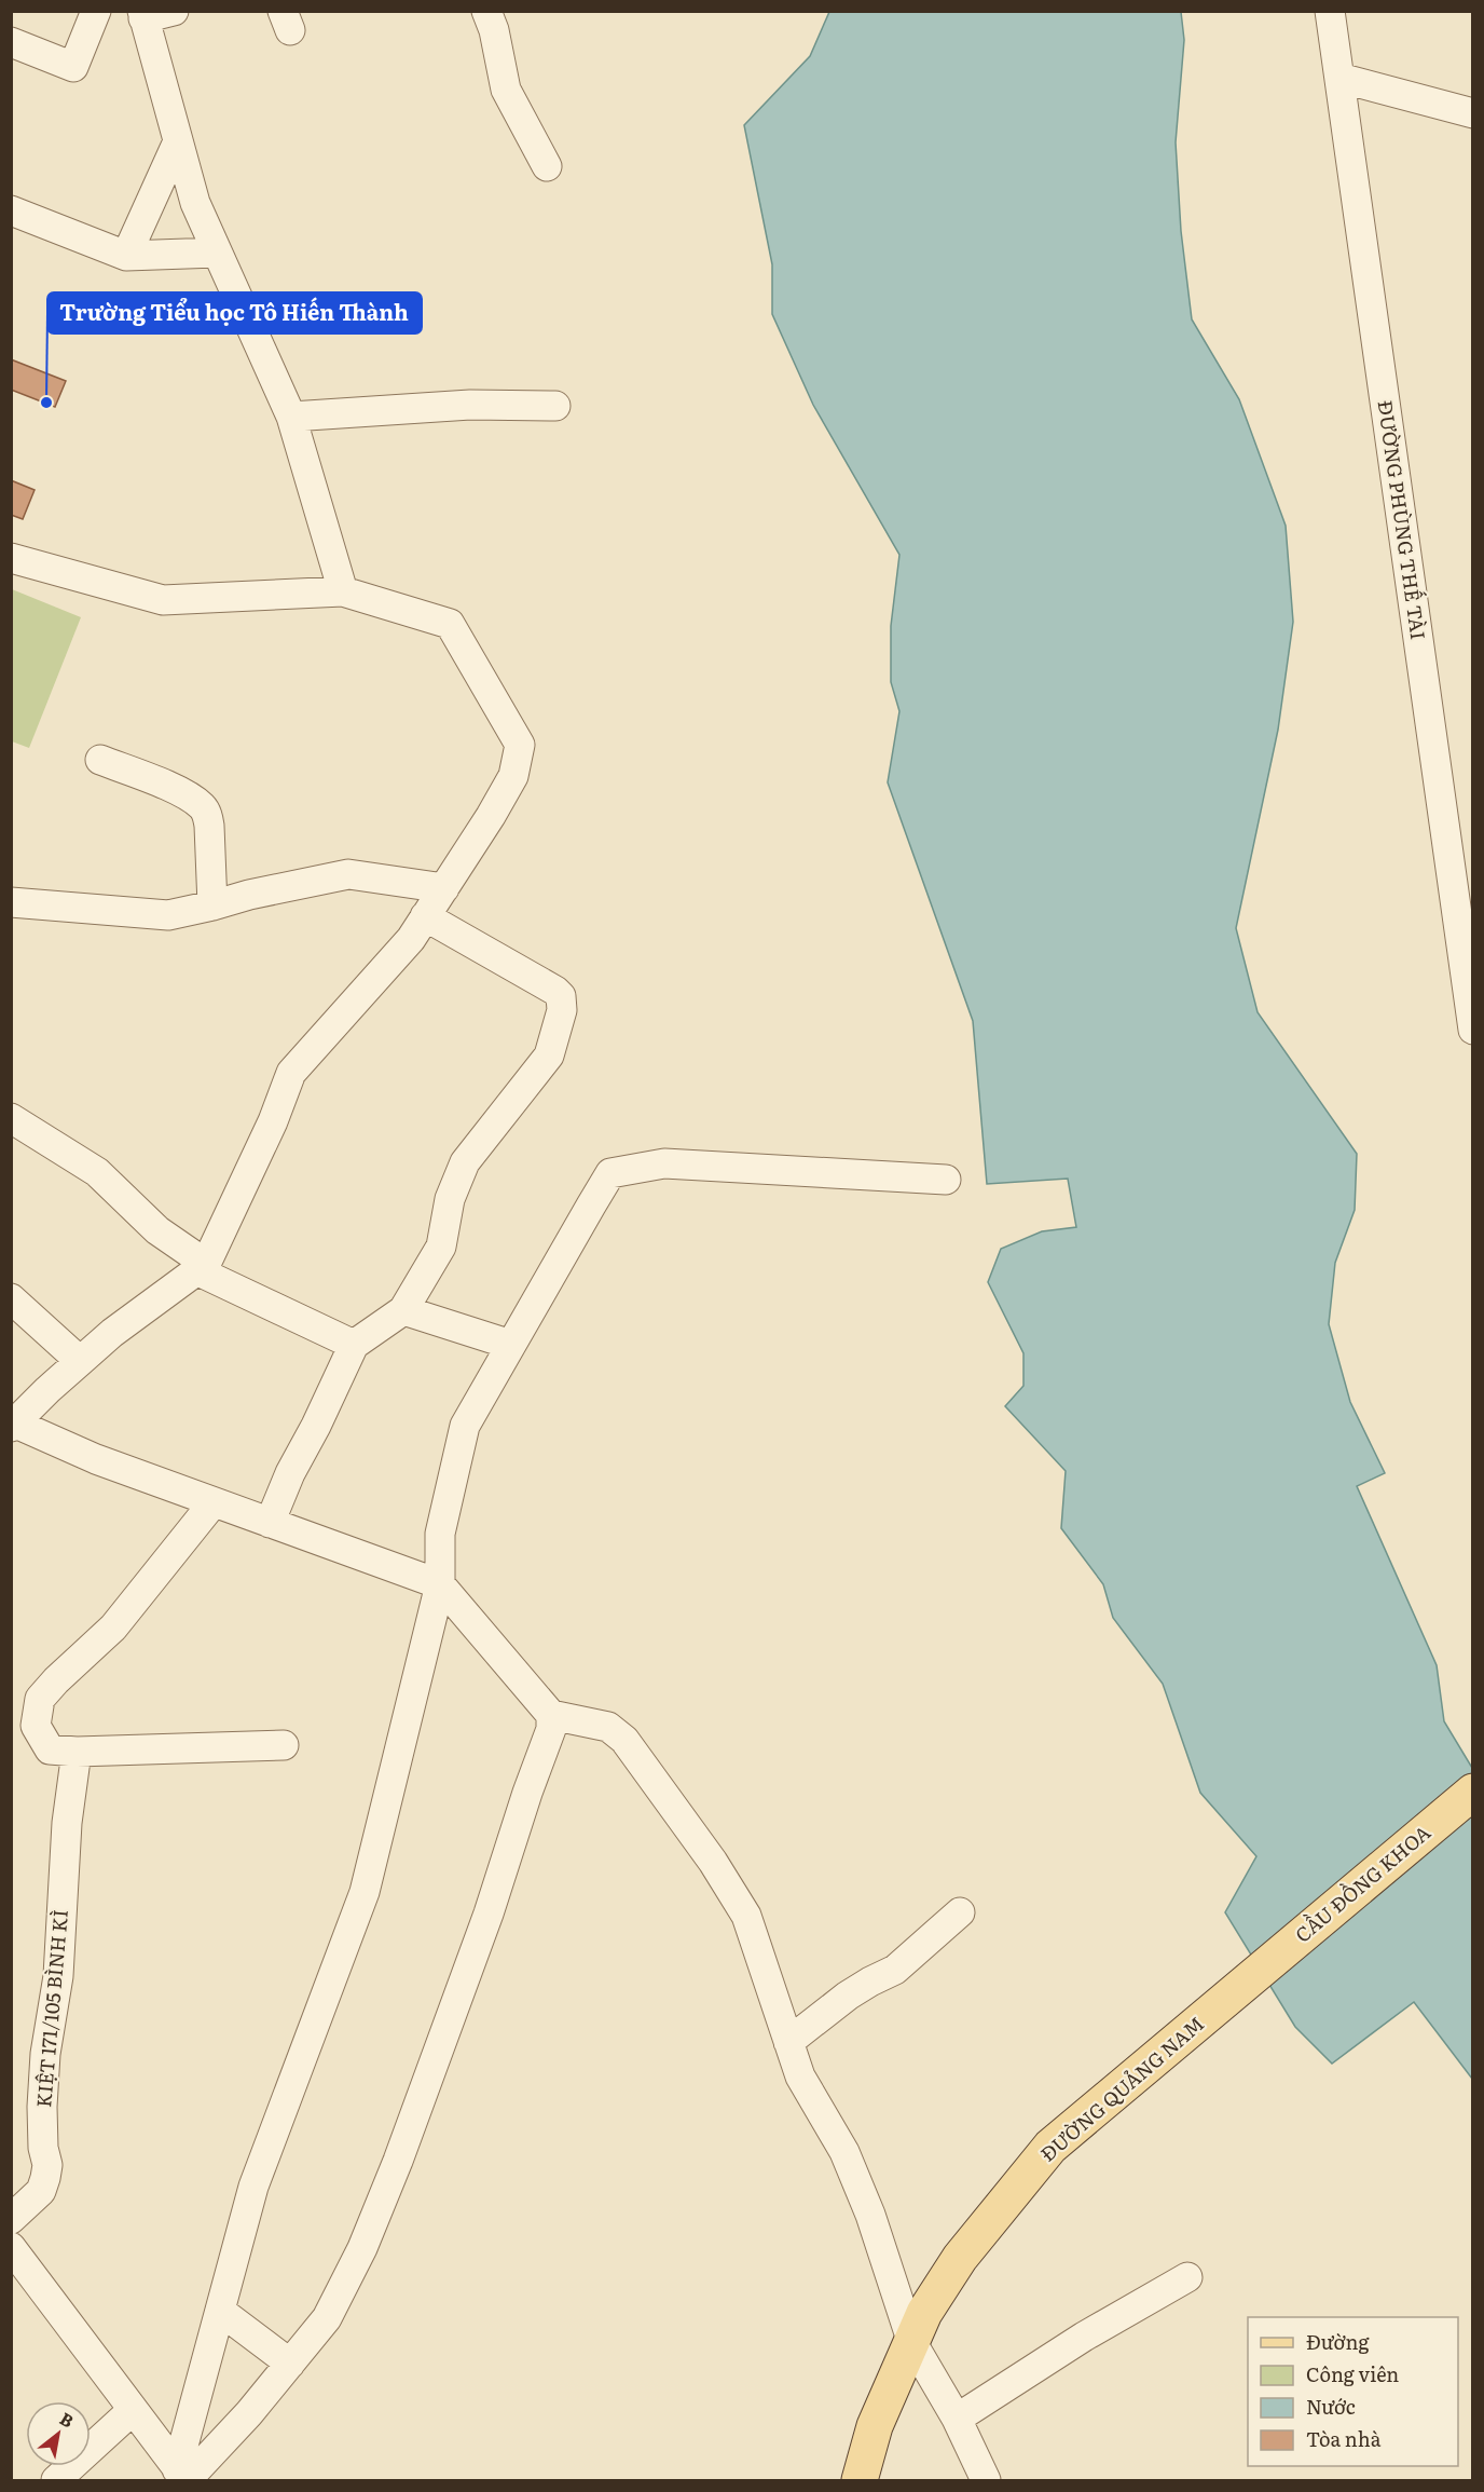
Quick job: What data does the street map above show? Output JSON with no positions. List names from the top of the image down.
{
  "streets": {
    "main road": ["CẦU ĐỒNG KHOA", "ĐƯỜNG QUẢNG NAM"],
    "street": ["ĐƯỜNG PHÙNG THẾ TÀI", "KIỆT 171/105 BÌNH KÌ"]
  },
  "crossings": [
    ["CẦU ĐỒNG KHOA", "ĐƯỜNG QUẢNG NAM"]
  ],
  "places": ["Trường Tiểu học Tô Hiến Thành"],
  "legend": [
    "Đường",
    "Công viên",
    "Nước",
    "Tòa nhà"
  ],
  "north": "top right"
}
